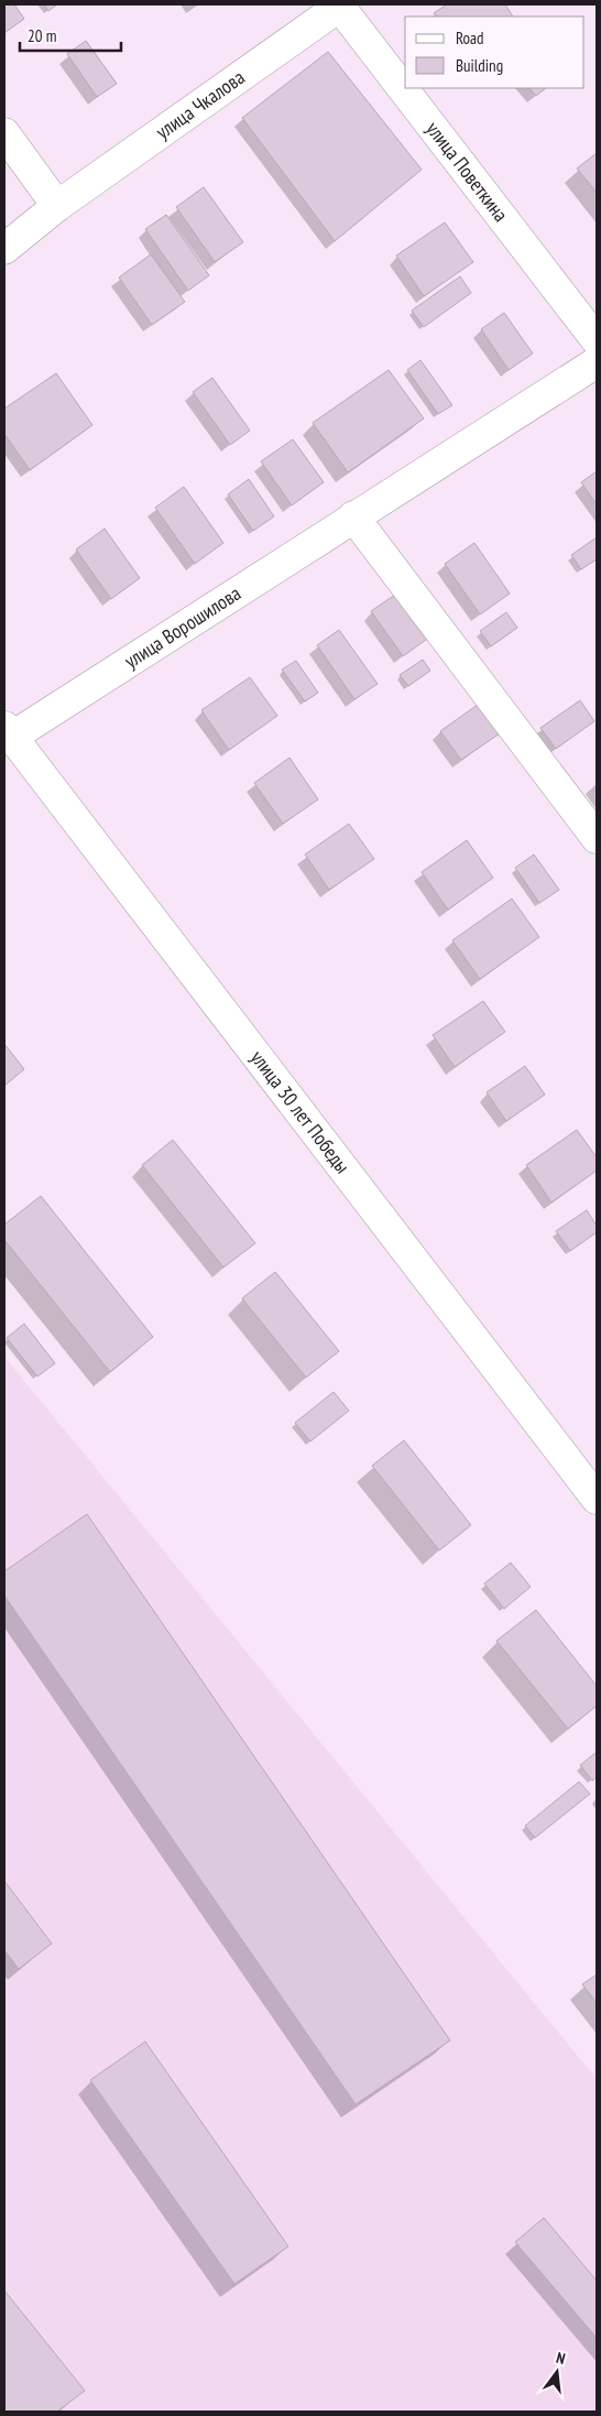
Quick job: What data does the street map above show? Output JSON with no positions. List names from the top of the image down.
{
  "streets": {
    "street": [
      "улица Чкалова",
      "улица Поветкина",
      "улица Ворошилова",
      "улица 30 лет Победы"
    ]
  },
  "crossings": [
    ["улица Чкалова", "улица Поветкина"],
    ["улица Ворошилова", "улица 30 лет Победы"]
  ],
  "legend": ["Road", "Building"],
  "scale_bar": "20 m",
  "north": "top"
}
